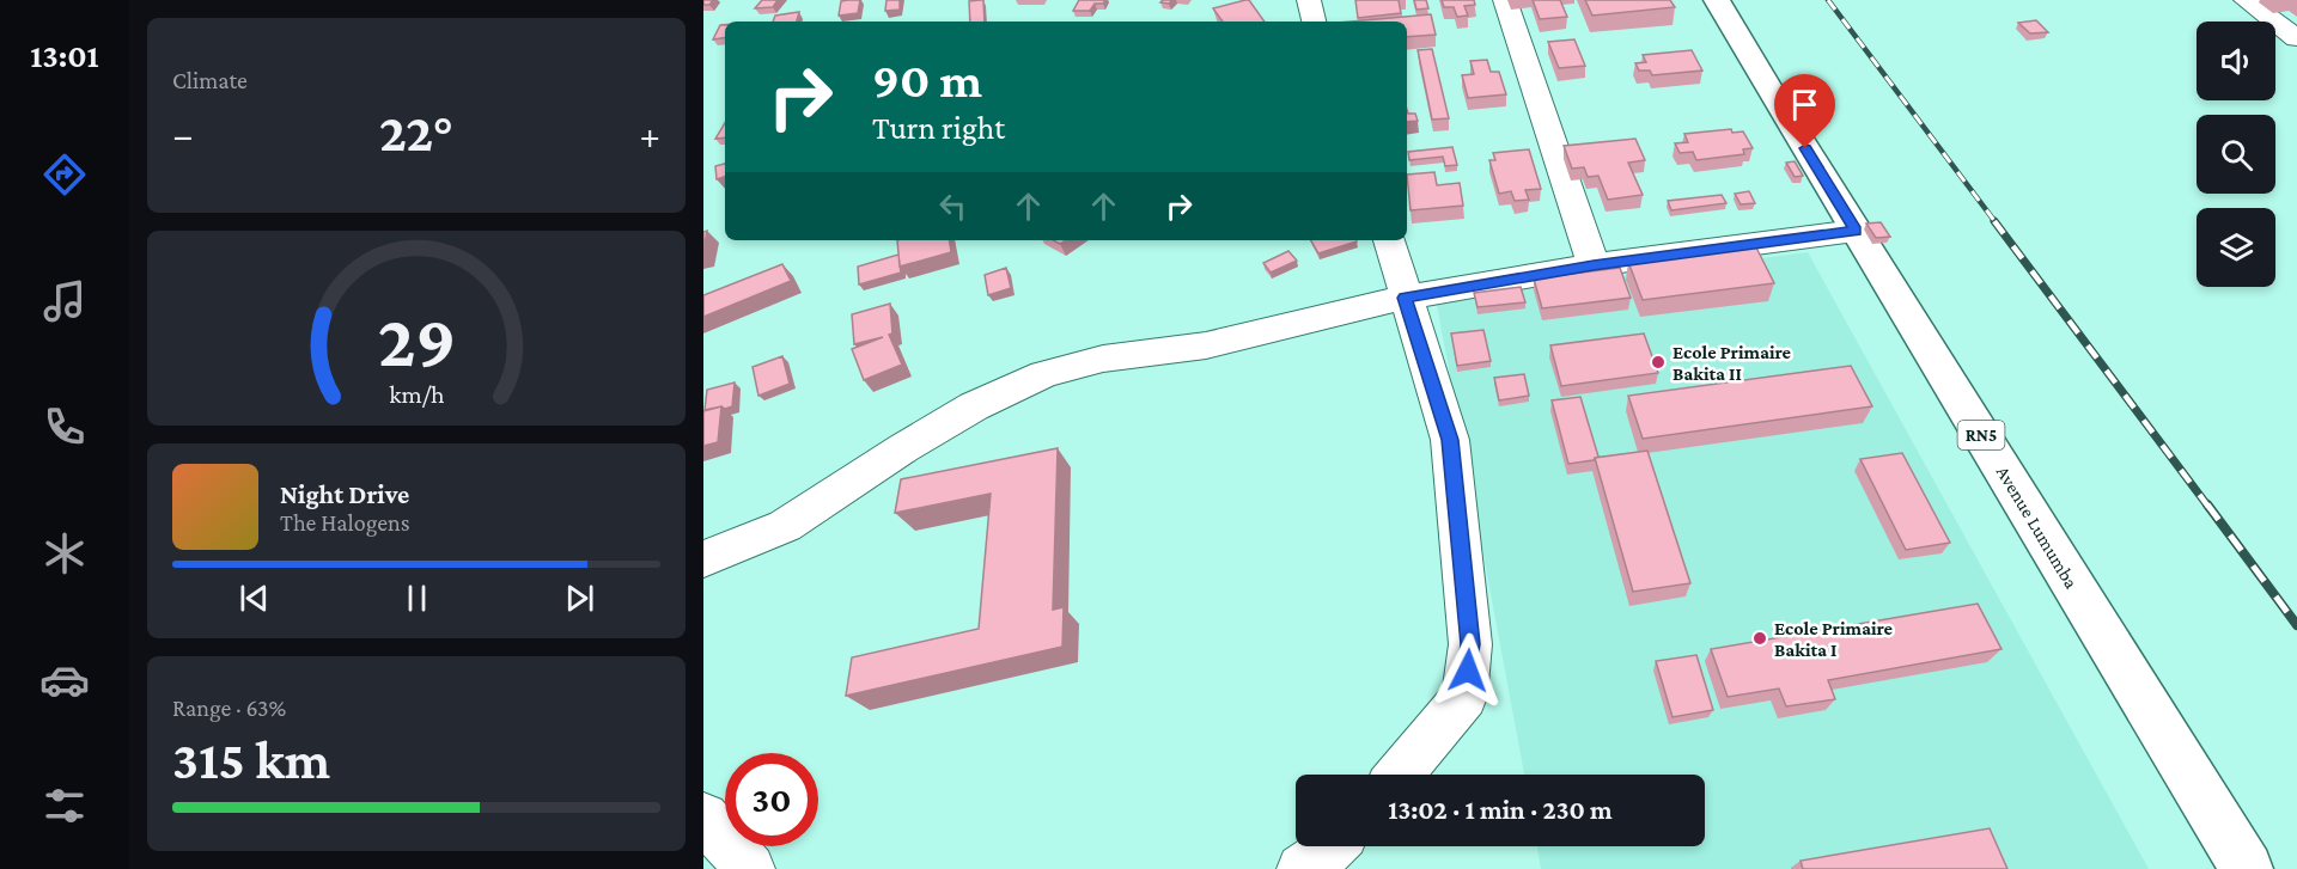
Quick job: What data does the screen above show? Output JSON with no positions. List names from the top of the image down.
{
  "streets": {
    "highway": ["RN5", "Avenue Lumumba"]
  },
  "places": ["Ecole Primaire Bakita II", "Ecole Primaire Bakita I"],
  "page": {
    "tabs": "13:01",
    "tile": [
      "Climate",
      ["Range · 63%", "315 km"]
    ],
    "turn": ["90 m", "Turn right"],
    "heat": ["−", "22°", "+"],
    "song": ["Night Drive", "The Halogens"],
    "limit": "30",
    "trip": "13:02 · 1 min · 230 m",
    "gauge": ["29", "km/h"]
  }
}
